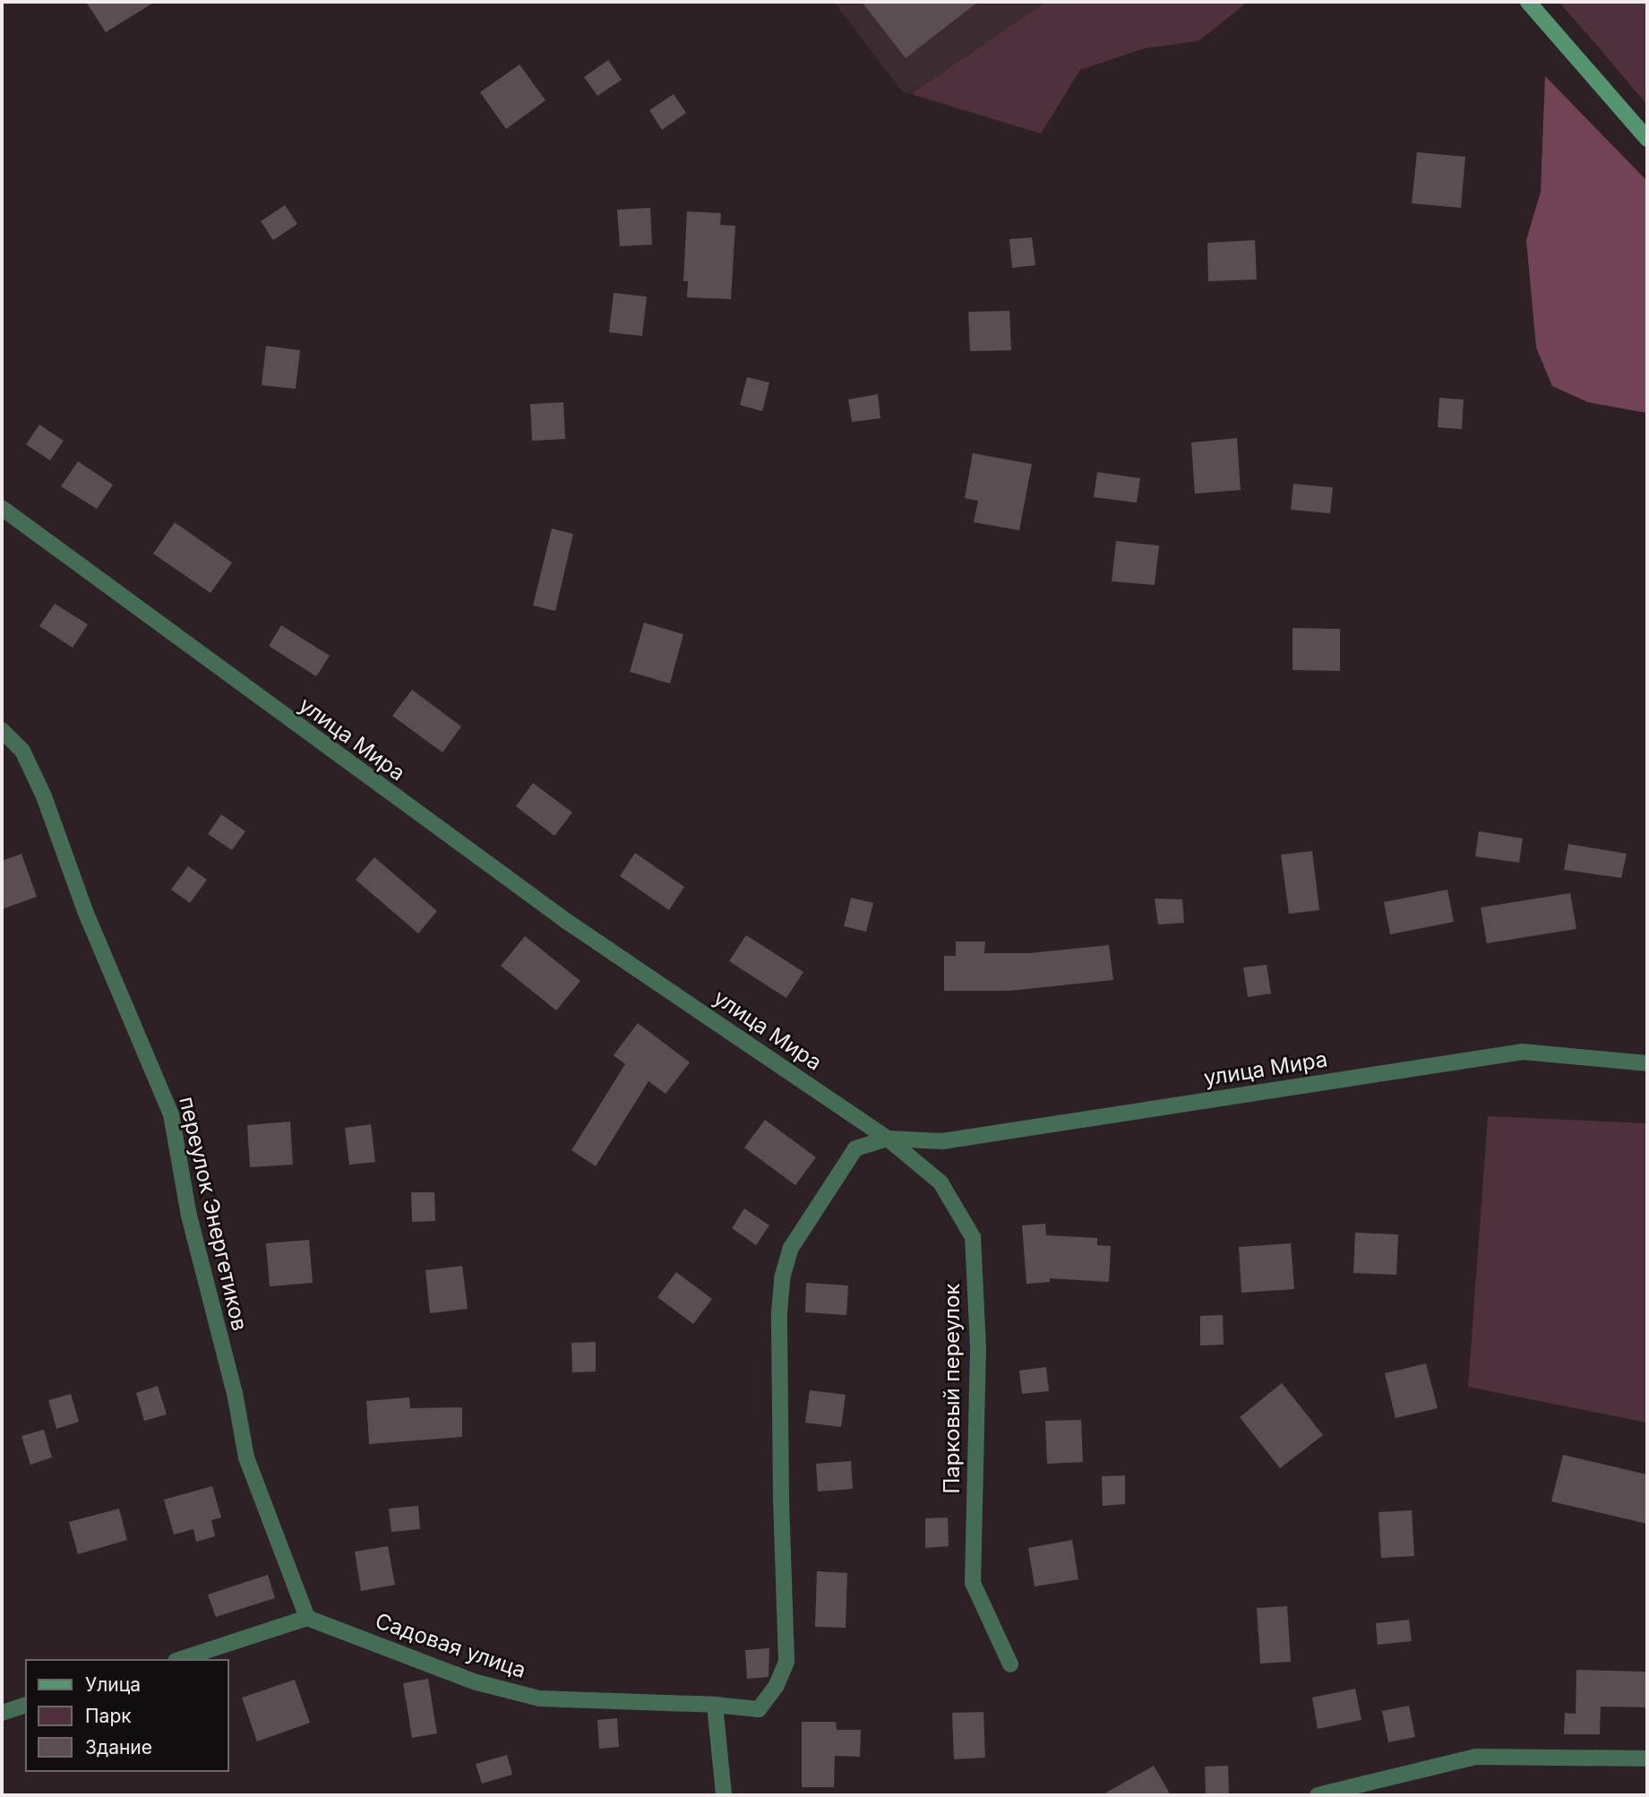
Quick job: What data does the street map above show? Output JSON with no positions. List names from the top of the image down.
{
  "streets": {
    "street": [
      "улица Мира",
      "переулок Энергетиков",
      "Парковый переулок",
      "Садовая улица"
    ]
  },
  "crossings": [
    ["улица Мира", "Парковый переулок"],
    ["улица Мира", "Садовая улица"],
    ["переулок Энергетиков", "Садовая улица"],
    ["Парковый переулок", "Садовая улица"]
  ],
  "legend": ["Улица", "Парк", "Здание"]
}
